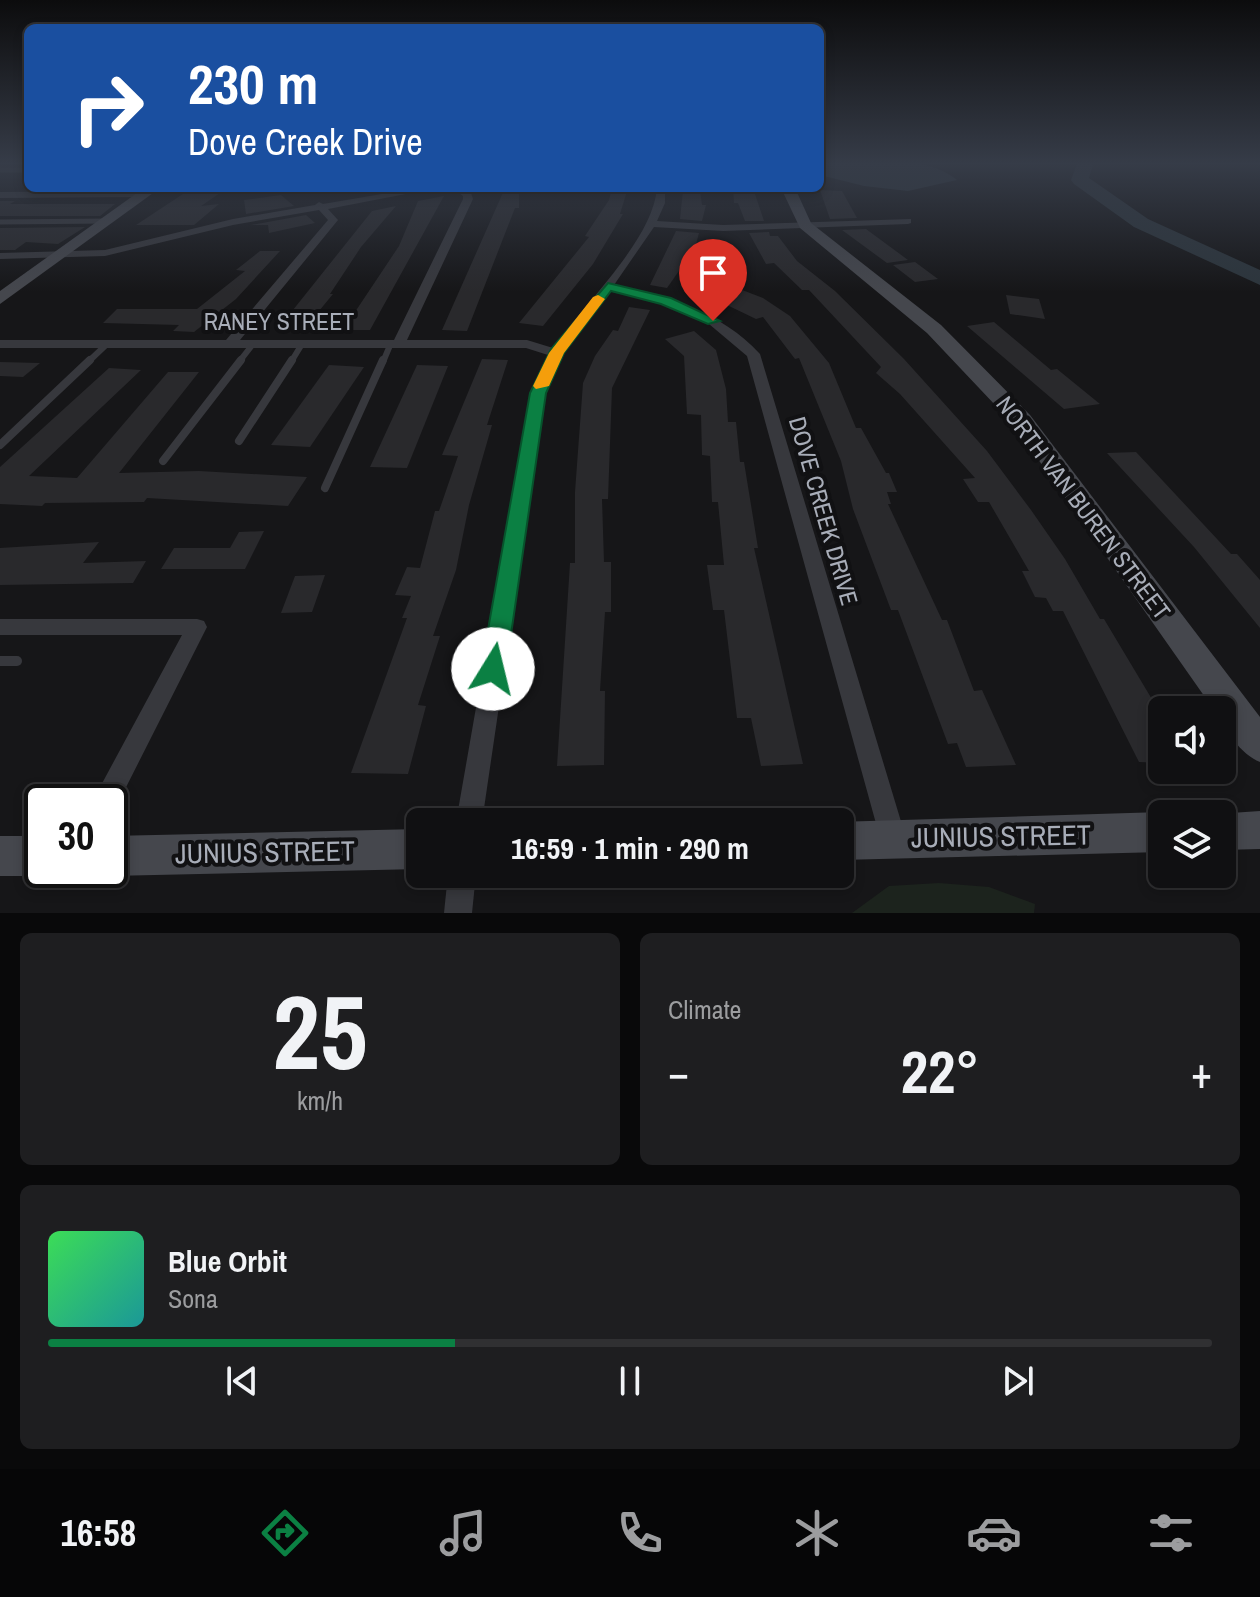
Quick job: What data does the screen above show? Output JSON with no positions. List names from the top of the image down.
{
  "streets": {
    "street": [
      "RANEY STREET",
      "NORTH VAN BUREN STREET",
      "DOVE CREEK DRIVE",
      "JUNIUS STREET"
    ]
  },
  "crossings": [
    ["DOVE CREEK DRIVE", "JUNIUS STREET"]
  ],
  "page": {
    "turn": ["230 m", "Dove Creek Drive"],
    "limit": "30",
    "trip": "16:59 · 1 min · 290 m",
    "tile": [
      ["25", "km/h"],
      "Climate"
    ],
    "heat": ["−", "22°", "+"],
    "song": ["Blue Orbit", "Sona"],
    "tabs": "16:58"
  }
}
